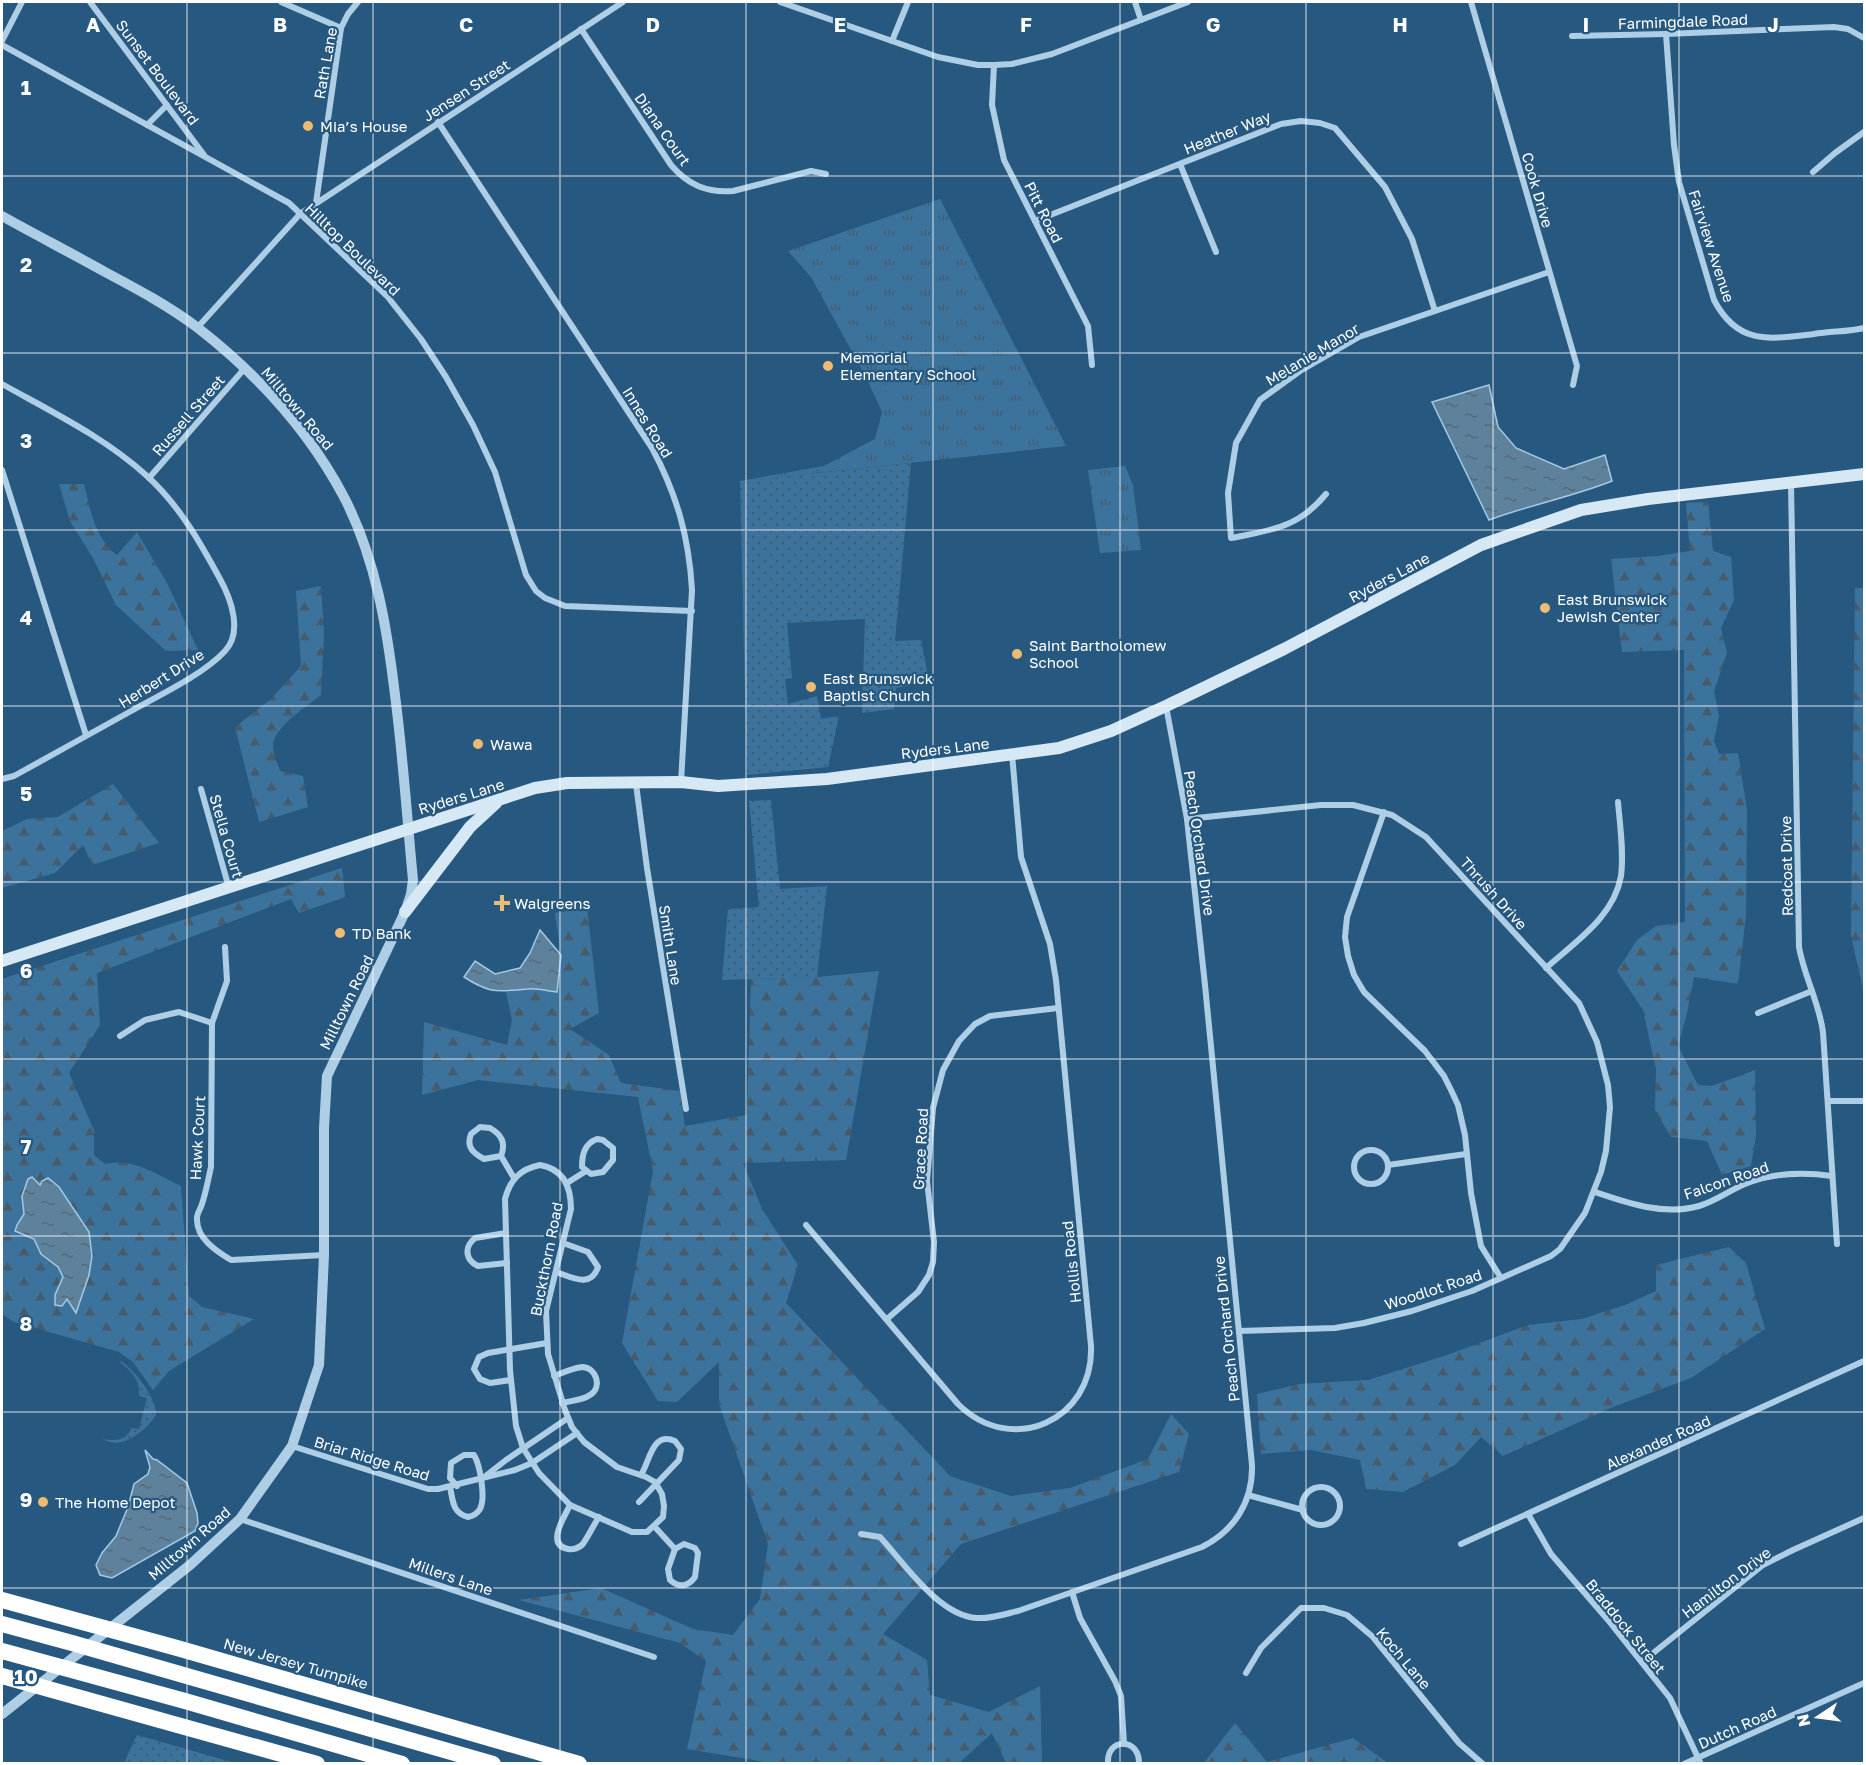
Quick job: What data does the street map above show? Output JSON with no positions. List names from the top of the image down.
{
  "streets": {
    "highway": ["New Jersey Turnpike"],
    "main road": ["Ryders Lane"],
    "street": [
      "Farmingdale Road",
      "Rath Lane",
      "Sunset Boulevard",
      "Jensen Street",
      "Diana Court",
      "Heather Way",
      "Cook Drive",
      "Pitt Road",
      "Fairview Avenue",
      "Hilltop Boulevard",
      "Melanie Manor",
      "Milltown Road",
      "Russell Street",
      "Innes Road",
      "Herbert Drive",
      "Stella Court",
      "Peach Orchard Drive",
      "Redcoat Drive",
      "Thrush Drive",
      "Smith Lane",
      "Hawk Court",
      "Grace Road",
      "Falcon Road",
      "Buckthorn Road",
      "Hollis Road",
      "Woodlot Road",
      "Alexander Road",
      "Briar Ridge Road",
      "Millers Lane",
      "Hamilton Drive",
      "Braddock Street",
      "Koch Lane",
      "Dutch Road"
    ]
  },
  "crossings": [
    ["Farmingdale Road", "Fairview Avenue"],
    ["Rath Lane", "Jensen Street"],
    ["Sunset Boulevard", "Hilltop Boulevard"],
    ["Jensen Street", "Diana Court"],
    ["Jensen Street", "Hilltop Boulevard"],
    ["Jensen Street", "Milltown Road"],
    ["Jensen Street", "Innes Road"],
    ["Heather Way", "Pitt Road"],
    ["Heather Way", "Melanie Manor"],
    ["Cook Drive", "Melanie Manor"],
    ["Hilltop Boulevard", "Innes Road"],
    ["Milltown Road", "Russell Street"],
    ["Milltown Road", "Ryders Lane"],
    ["Milltown Road", "Hawk Court"],
    ["Milltown Road", "Briar Ridge Road"],
    ["Milltown Road", "Millers Lane"],
    ["Russell Street", "Herbert Drive"],
    ["Innes Road", "Ryders Lane"],
    ["Ryders Lane", "Stella Court"],
    ["Ryders Lane", "Peach Orchard Drive"],
    ["Ryders Lane", "Redcoat Drive"],
    ["Ryders Lane", "Smith Lane"],
    ["Ryders Lane", "Hollis Road"],
    ["Peach Orchard Drive", "Thrush Drive"],
    ["Peach Orchard Drive", "Woodlot Road"],
    ["Redcoat Drive", "Falcon Road"],
    ["Thrush Drive", "Falcon Road"],
    ["Thrush Drive", "Woodlot Road"],
    ["Grace Road", "Hollis Road"],
    ["Falcon Road", "Woodlot Road"],
    ["Buckthorn Road", "Briar Ridge Road"],
    ["Alexander Road", "Braddock Street"],
    ["Hamilton Drive", "Braddock Street"],
    ["Braddock Street", "Dutch Road"]
  ],
  "places": {
    "other": [
      "Mia’s House",
      "Memorial Elementary School",
      "East Brunswick Jewish Center",
      "Saint Bartholomew School",
      "East Brunswick Baptist Church",
      "Wawa",
      "TD Bank",
      "The Home Depot"
    ],
    "health": ["Walgreens"]
  },
  "north": "left",
  "grid": {
    "columns": [
      "A",
      "B",
      "C",
      "D",
      "E",
      "F",
      "G",
      "H",
      "I",
      "J"
    ],
    "rows": [
      "1",
      "2",
      "3",
      "4",
      "5",
      "6",
      "7",
      "8",
      "9",
      "10"
    ]
  }
}
